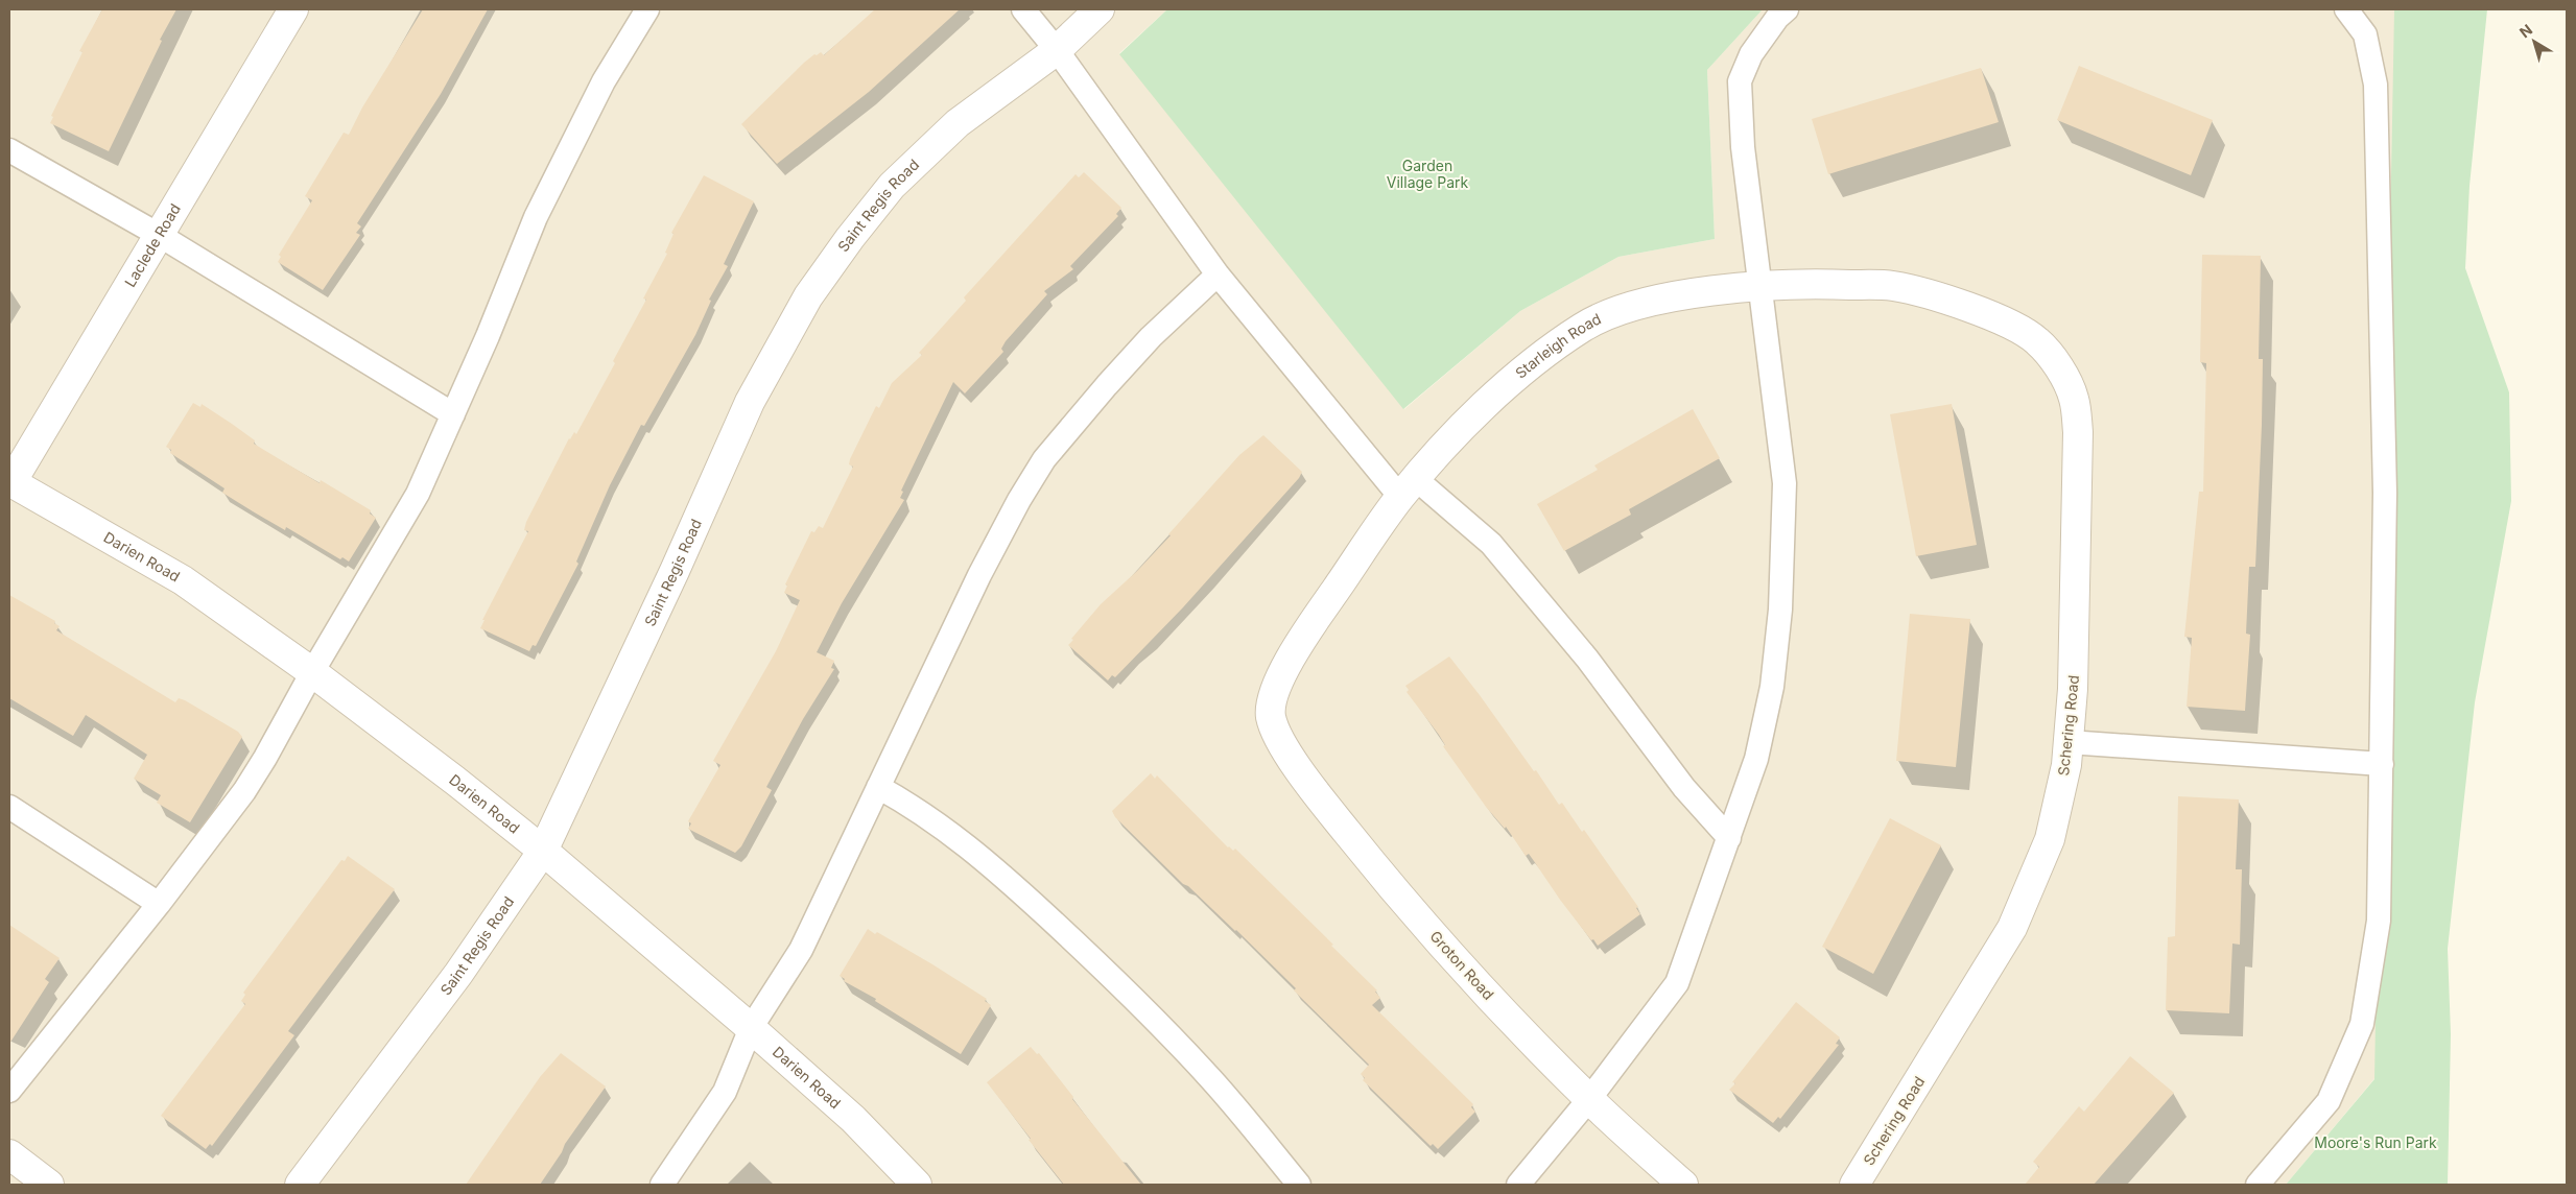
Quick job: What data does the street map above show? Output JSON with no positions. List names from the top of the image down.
{
  "streets": {
    "street": [
      "Saint Regis Road",
      "Laclede Road",
      "Starleigh Road",
      "Darien Road",
      "Schering Road",
      "Groton Road"
    ]
  },
  "crossings": [
    ["Saint Regis Road", "Darien Road"],
    ["Laclede Road", "Darien Road"],
    ["Starleigh Road", "Schering Road"],
    ["Starleigh Road", "Groton Road"]
  ],
  "parks": ["Garden Village Park", "Moore's Run Park"],
  "north": "top left"
}
